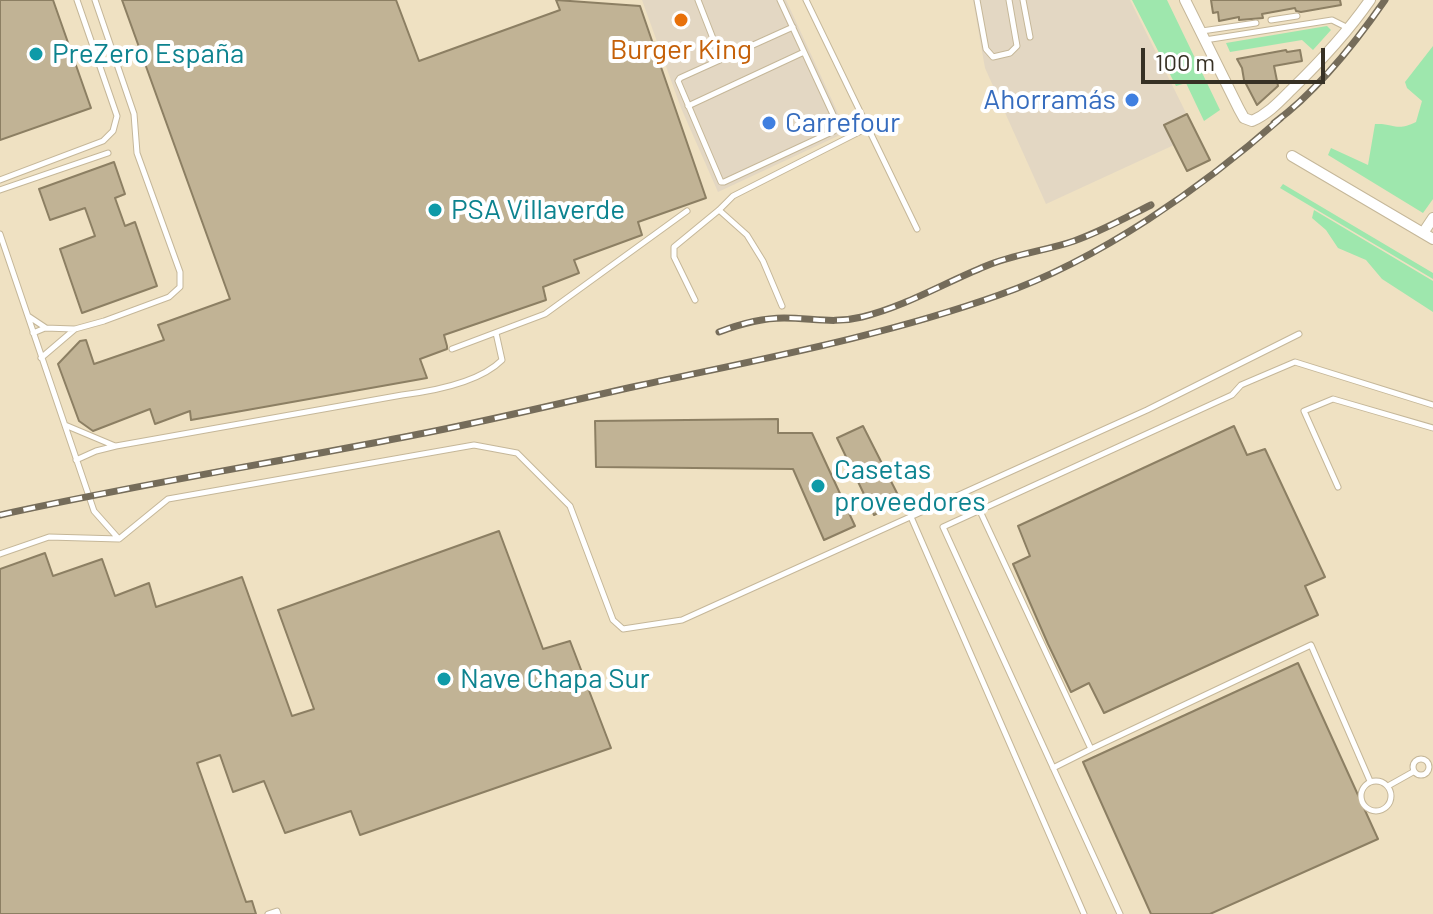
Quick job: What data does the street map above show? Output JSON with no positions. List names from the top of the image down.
{
  "places": [
    "Burger King",
    "PreZero España",
    "Ahorramás",
    "Carrefour",
    "PSA Villaverde",
    "Casetas proveedores",
    "Nave Chapa Sur"
  ],
  "scale_bar": "100 m"
}
